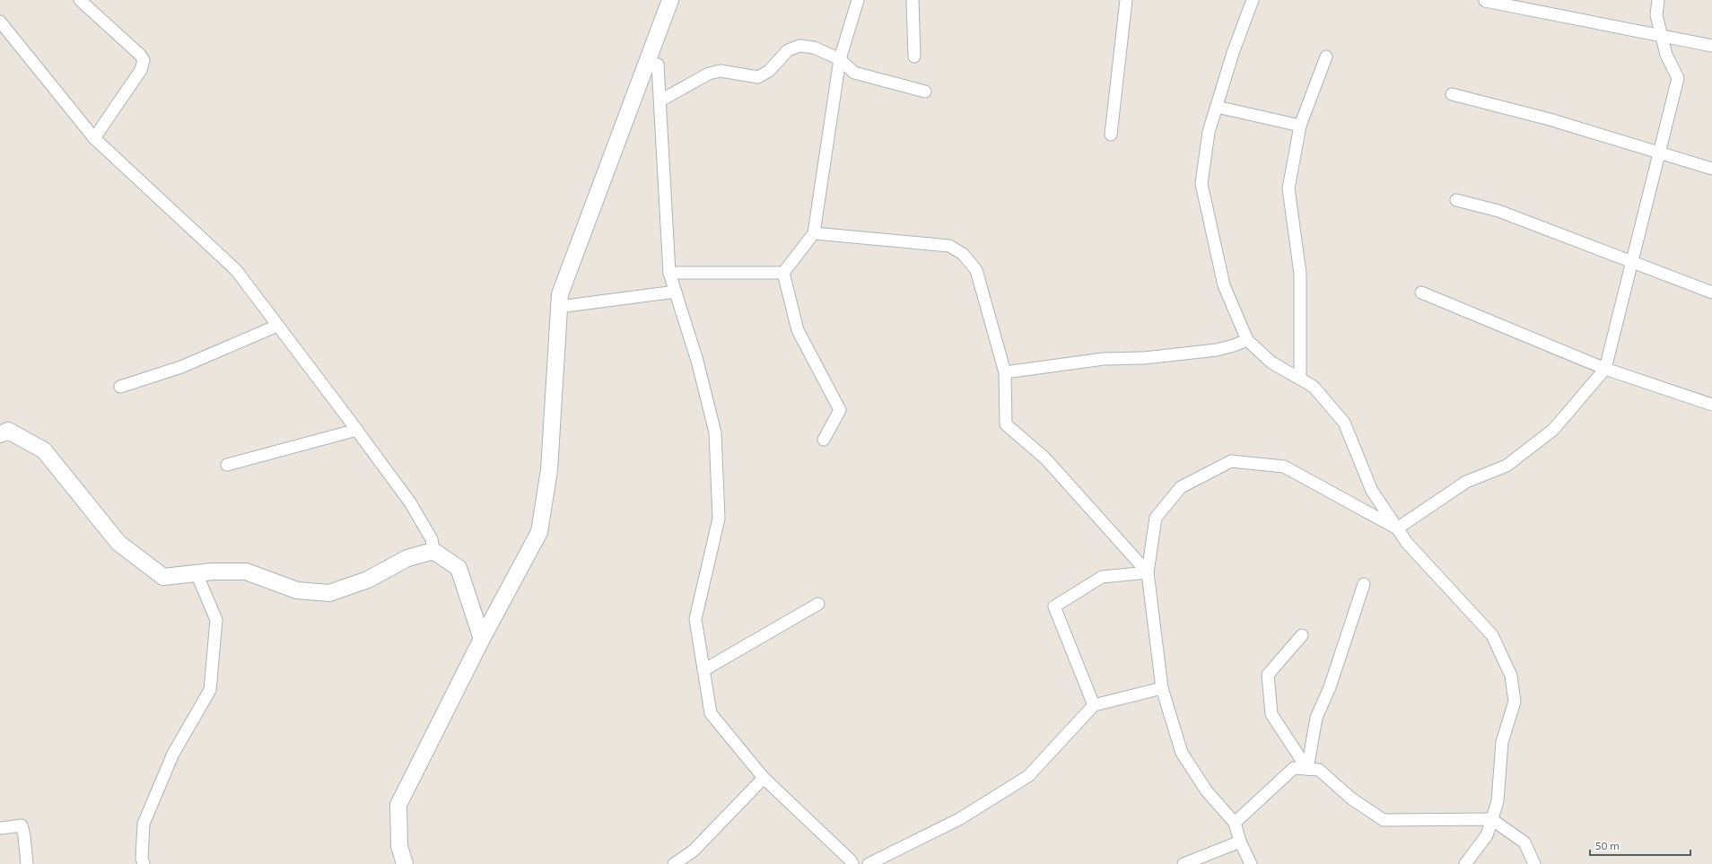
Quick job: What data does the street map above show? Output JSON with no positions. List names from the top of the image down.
{
  "scale_bar": "50 m"
}
